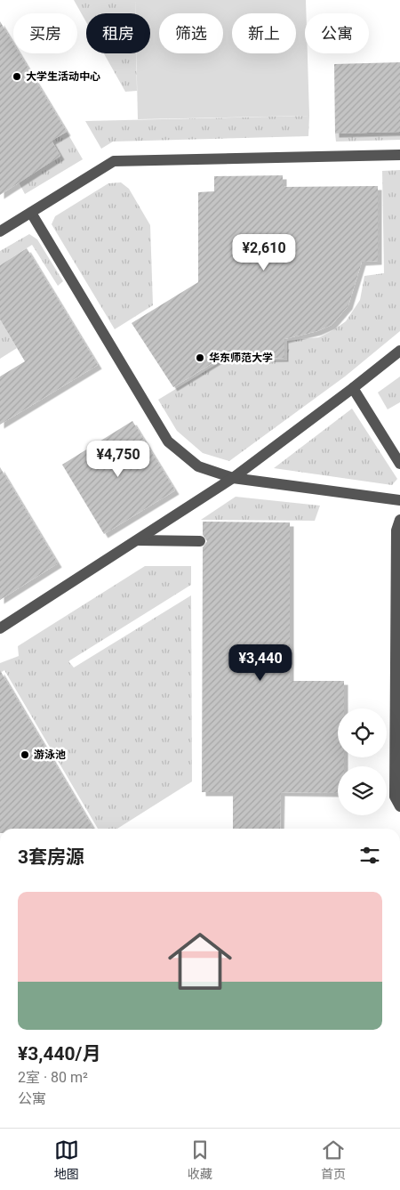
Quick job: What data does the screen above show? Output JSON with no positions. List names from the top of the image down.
{
  "places": ["大学生活动中心", "华东师范大学", "游泳池"],
  "page": {
    "chip": [
      "买房",
      "租房",
      "筛选",
      "新上",
      "公寓"
    ],
    "price": ["¥2,610", "¥4,750", "¥3,440"],
    "heading": "3套房源",
    "list": [
      {
        "name": "¥3,440/月",
        "note": "2室 · 80 m² · 公寓"
      }
    ],
    "tabs": ["地图", "收藏", "首页"]
  }
}
